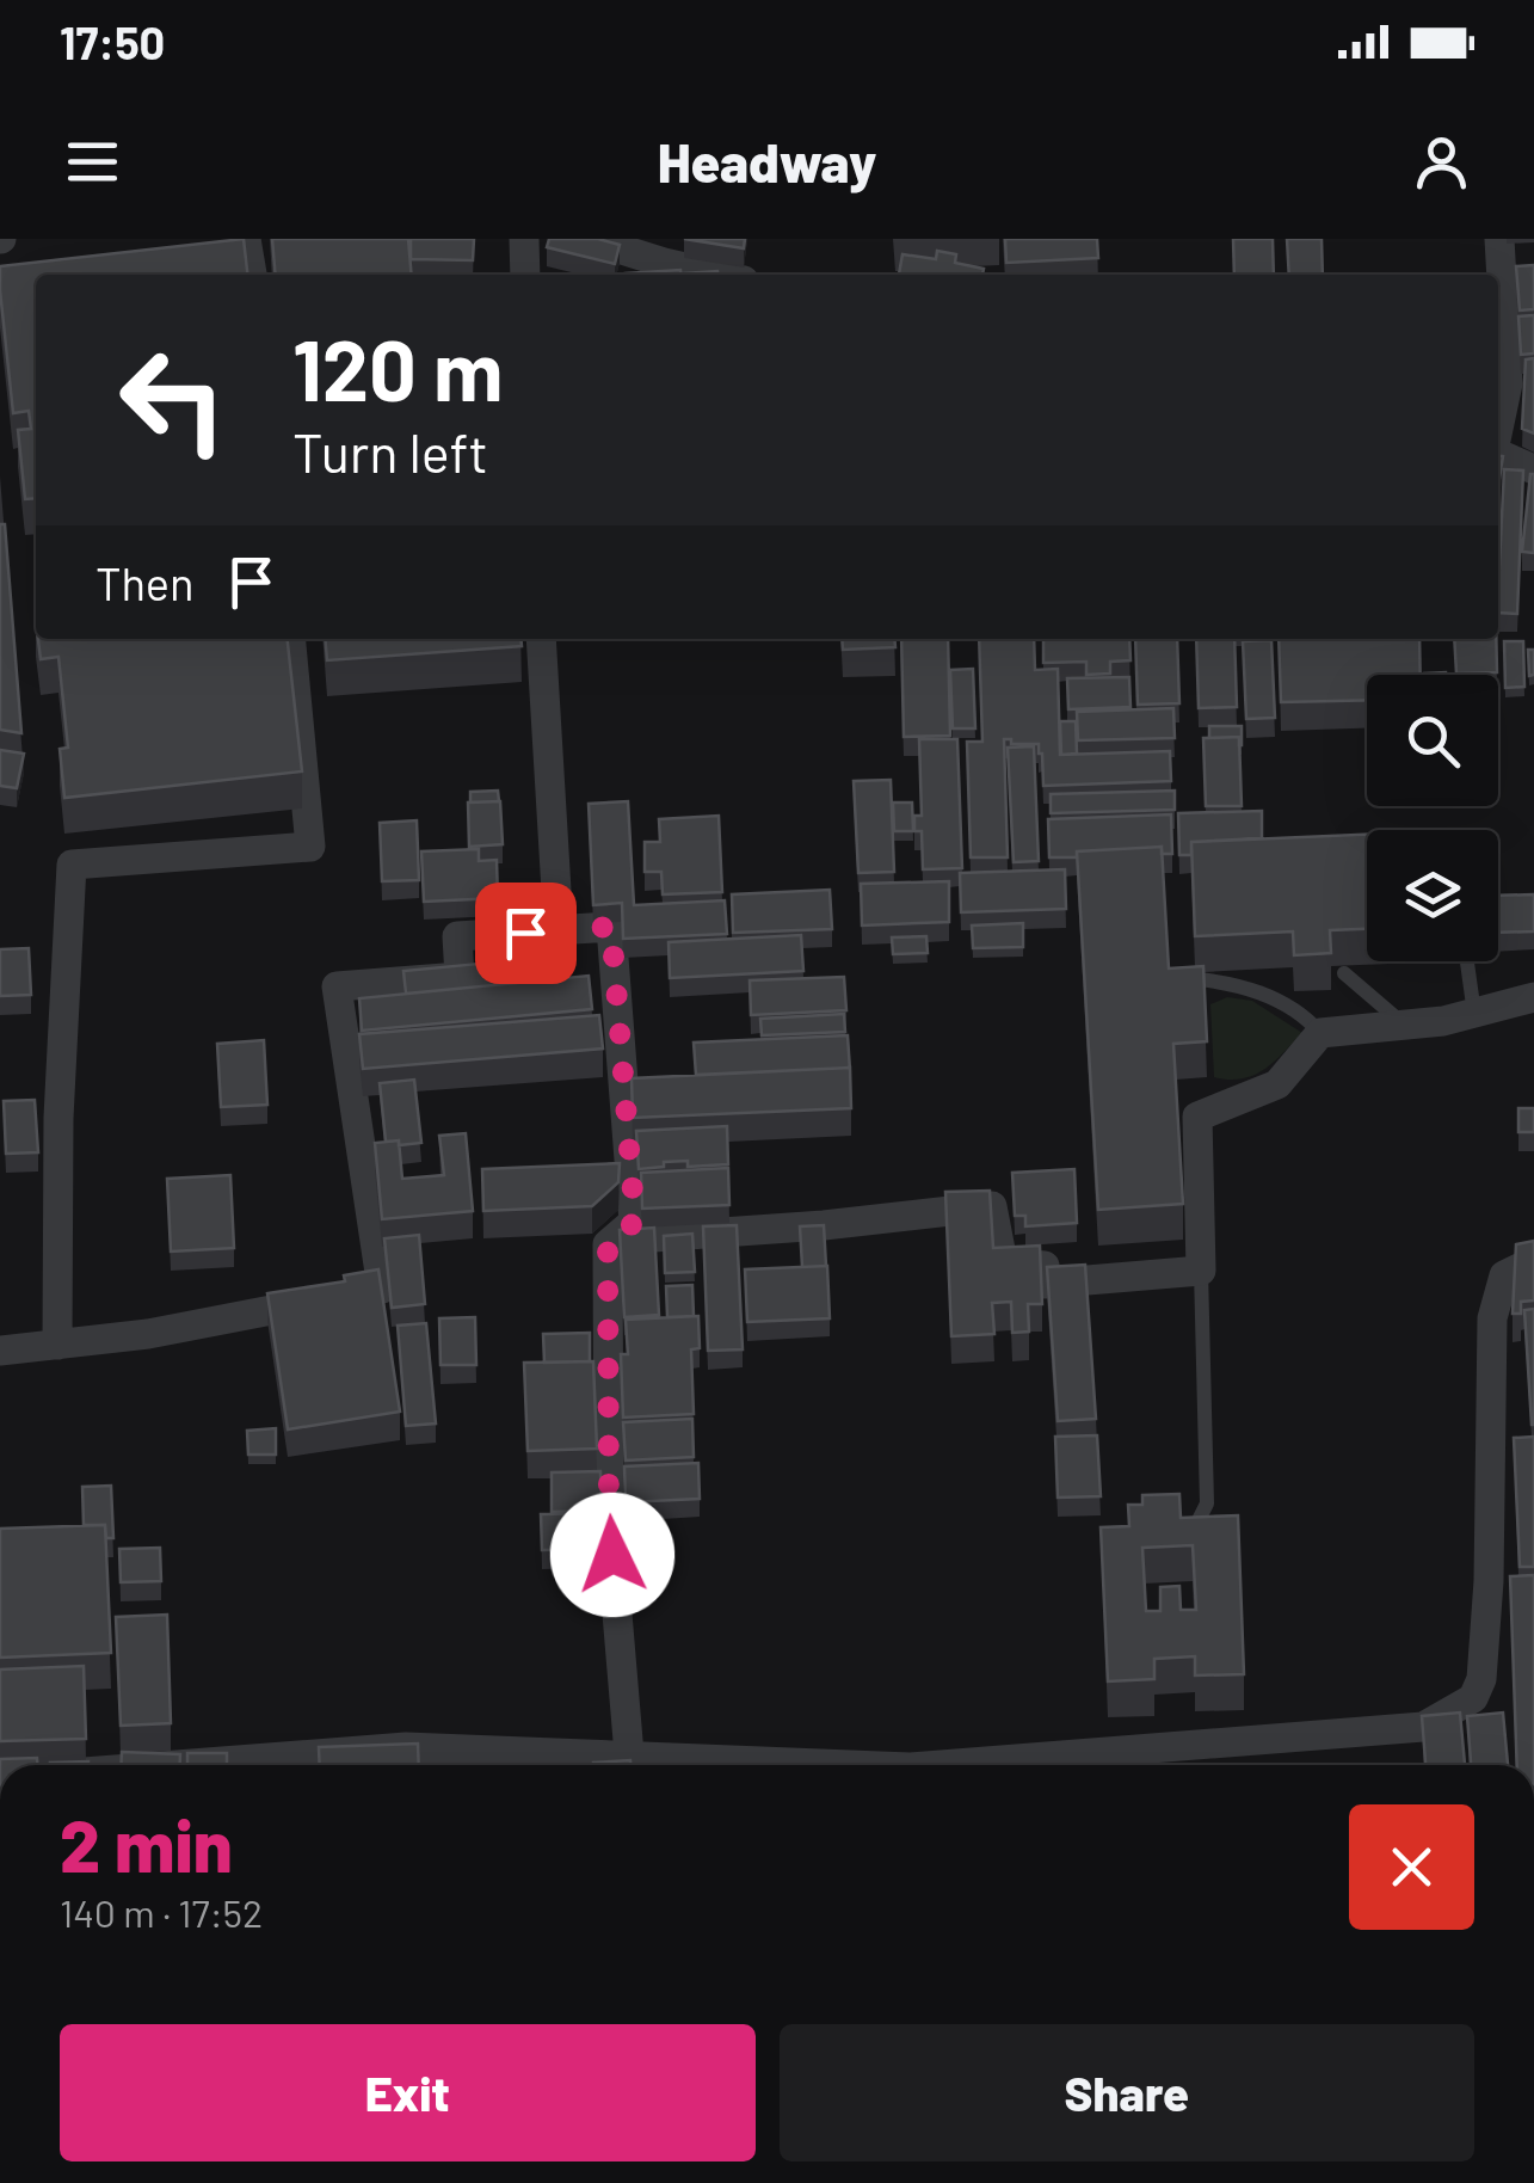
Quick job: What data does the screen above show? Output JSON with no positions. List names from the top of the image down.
{
  "page": {
    "status": "17:50",
    "header": "Headway",
    "turn": ["120 m", "Turn left"],
    "then": "Then",
    "heading": ["2 min", "140 m · 17:52"],
    "buttons": ["Exit", "Share"]
  }
}
